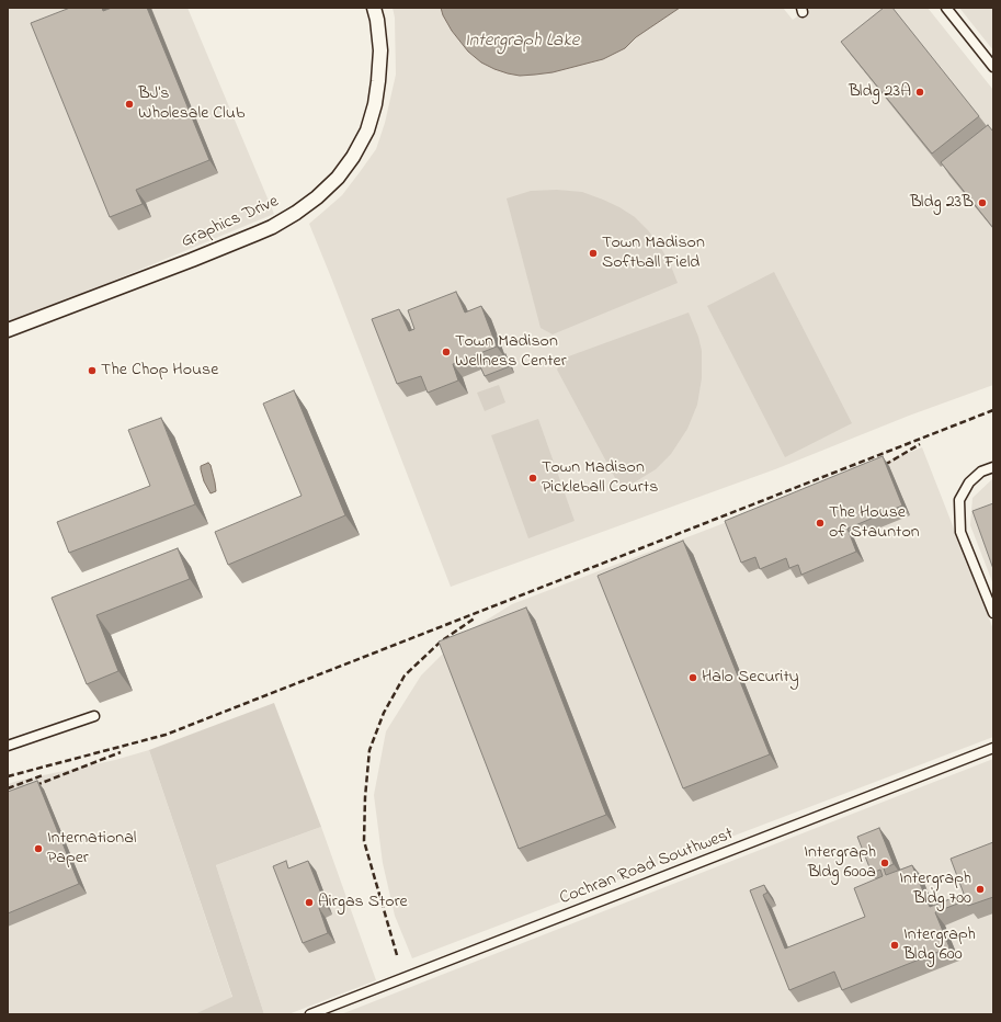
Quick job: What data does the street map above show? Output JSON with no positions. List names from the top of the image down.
{
  "streets": {
    "street": ["Graphics Drive", "Cochran Road Southwest"]
  },
  "water": ["Intergraph Lake"],
  "places": [
    "Bldg 23A",
    "BJ's Wholesale Club",
    "Bldg 23B",
    "Town Madison Softball Field",
    "Town Madison Wellness Center",
    "The Chop House",
    "Town Madison Pickleball Courts",
    "The House of Staunton",
    "Halo Security",
    "International Paper",
    "Intergraph Bldg 600a",
    "Intergraph Bldg 700",
    "Airgas Store",
    "Intergraph Bldg 600"
  ]
}
